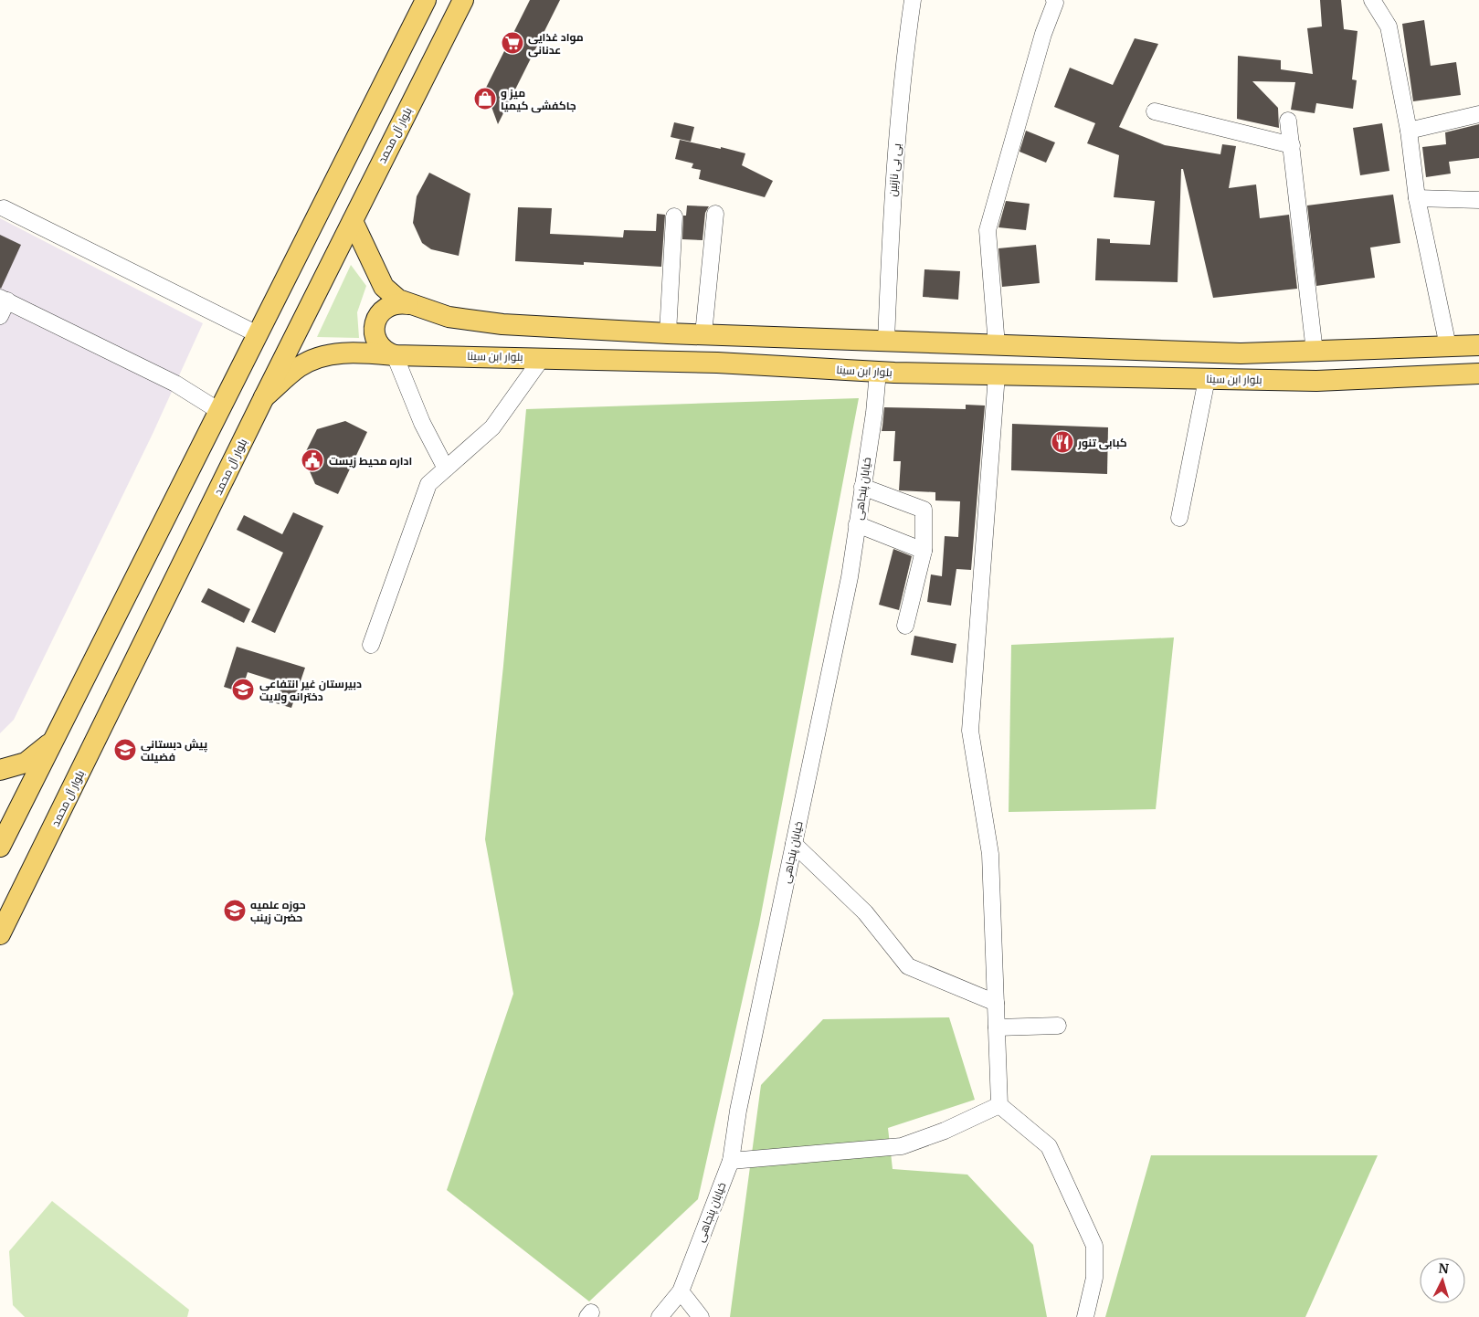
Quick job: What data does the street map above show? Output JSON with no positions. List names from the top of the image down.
{
  "streets": {
    "main road": ["بلوار آل محمد", "بلوار ابن سینا"],
    "street": ["بی بی نازنین", "خیابان پنجاهی"]
  },
  "crossings": [
    ["بلوار آل محمد", "بلوار ابن سینا"],
    ["بلوار ابن سینا", "خیابان پنجاهی"]
  ],
  "places": {
    "supermarket": ["مواد غذایی عدنانی"],
    "shop": ["میز و جاکفشی کیمیا"],
    "restaurant": ["کبابی تنور"],
    "public building": ["اداره محیط زیست"],
    "school or university": ["دبیرستان غیر انتفاعی دخترانه ولایت", "پیش دبستانی فضیلت", "حوزه علمیه حضرت زینب"]
  },
  "north": "top"
}
